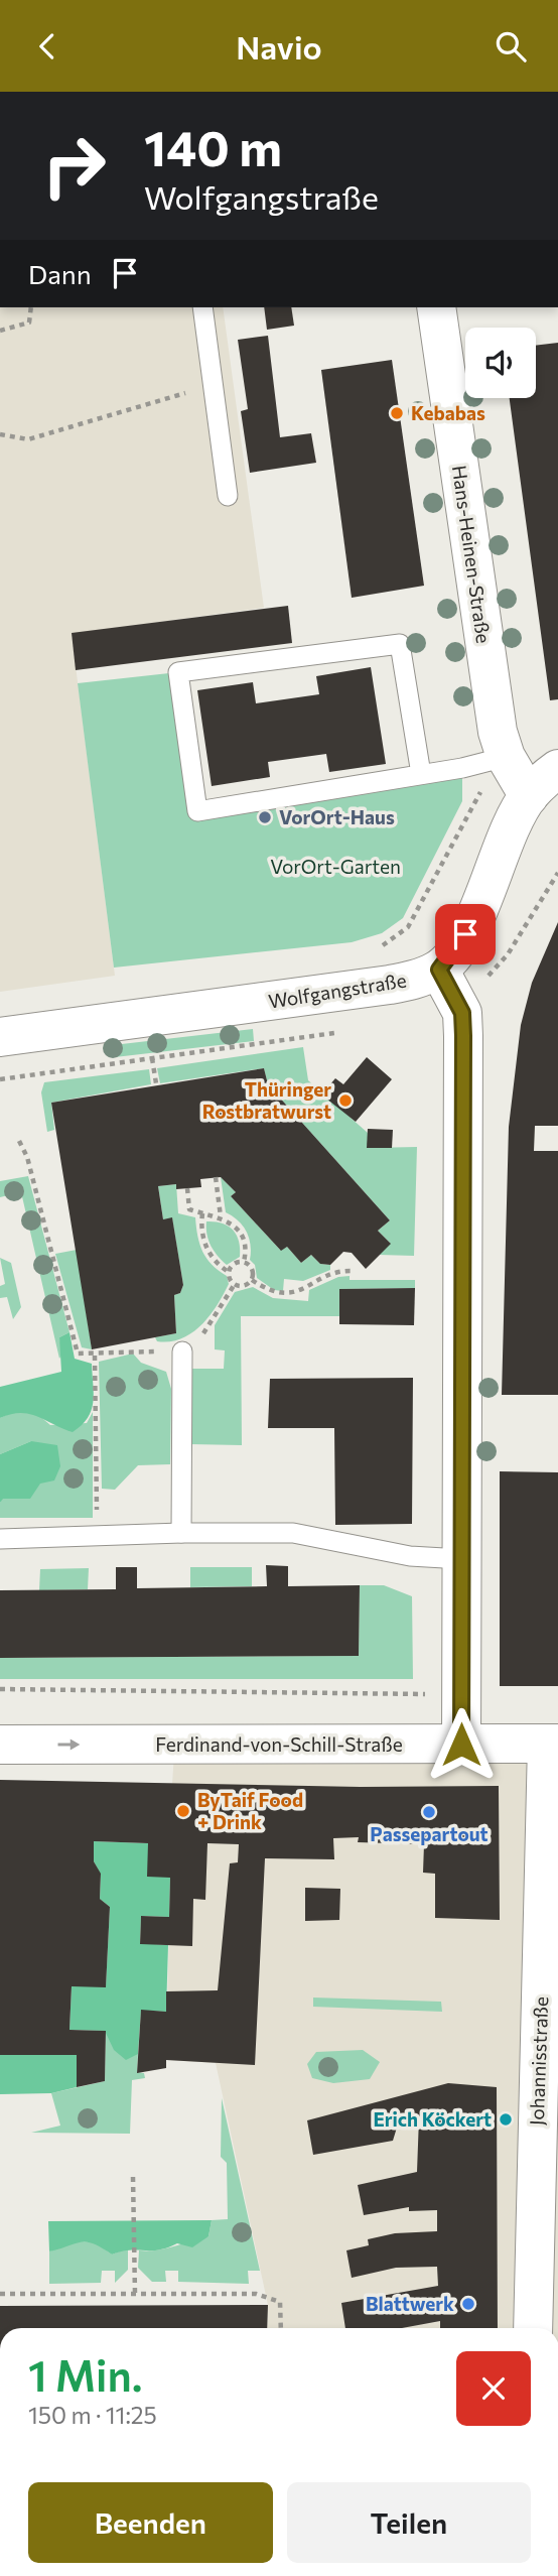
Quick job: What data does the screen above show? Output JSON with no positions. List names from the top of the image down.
{
  "streets": {
    "street": [
      "Hans-Heinen-Straße",
      "Wolfgangstraße",
      "Ferdinand-von-Schill-Straße",
      "Johannisstraße"
    ]
  },
  "crossings": [
    ["Ferdinand-von-Schill-Straße", "Johannisstraße"]
  ],
  "one_way": ["Ferdinand-von-Schill-Straße"],
  "parks": ["VorOrt-Garten"],
  "places": [
    "Kebabas",
    "VorOrt-Haus",
    "Thüringer Rostbratwurst",
    "ByTaif Food + Drink",
    "Passepartout",
    "Erich Köckert",
    "Blattwerk"
  ],
  "page": {
    "header": "Navio",
    "turn": ["140 m", "Wolfgangstraße"],
    "then": "Dann",
    "heading": ["1 Min.", "150 m · 11:25"],
    "buttons": ["Beenden", "Teilen"]
  }
}
